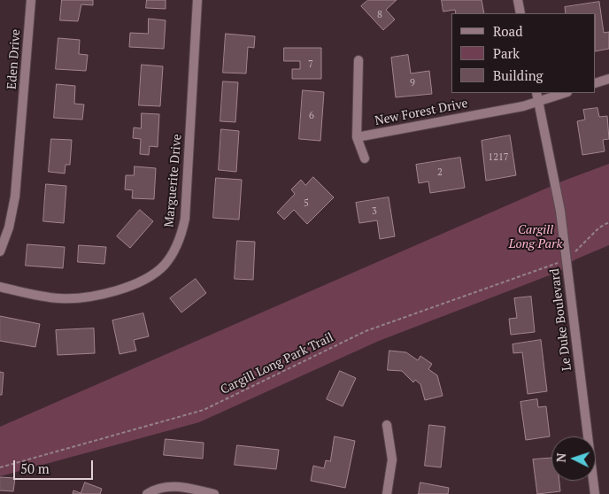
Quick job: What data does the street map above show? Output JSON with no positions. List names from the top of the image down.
{
  "streets": {
    "street": [
      "Eden Drive",
      "New Forest Drive",
      "Marguerite Drive",
      "Le Duke Boulevard"
    ],
    "path": ["Cargill Long Park Trail"]
  },
  "crossings": [
    ["New Forest Drive", "Le Duke Boulevard"]
  ],
  "parks": ["Cargill Long Park"],
  "house_numbers": [
    "8",
    "7",
    "9",
    "6",
    "1217",
    "2",
    "5",
    "3"
  ],
  "legend": ["Road", "Park", "Building"],
  "scale_bar": "50 m",
  "north": "left"
}
